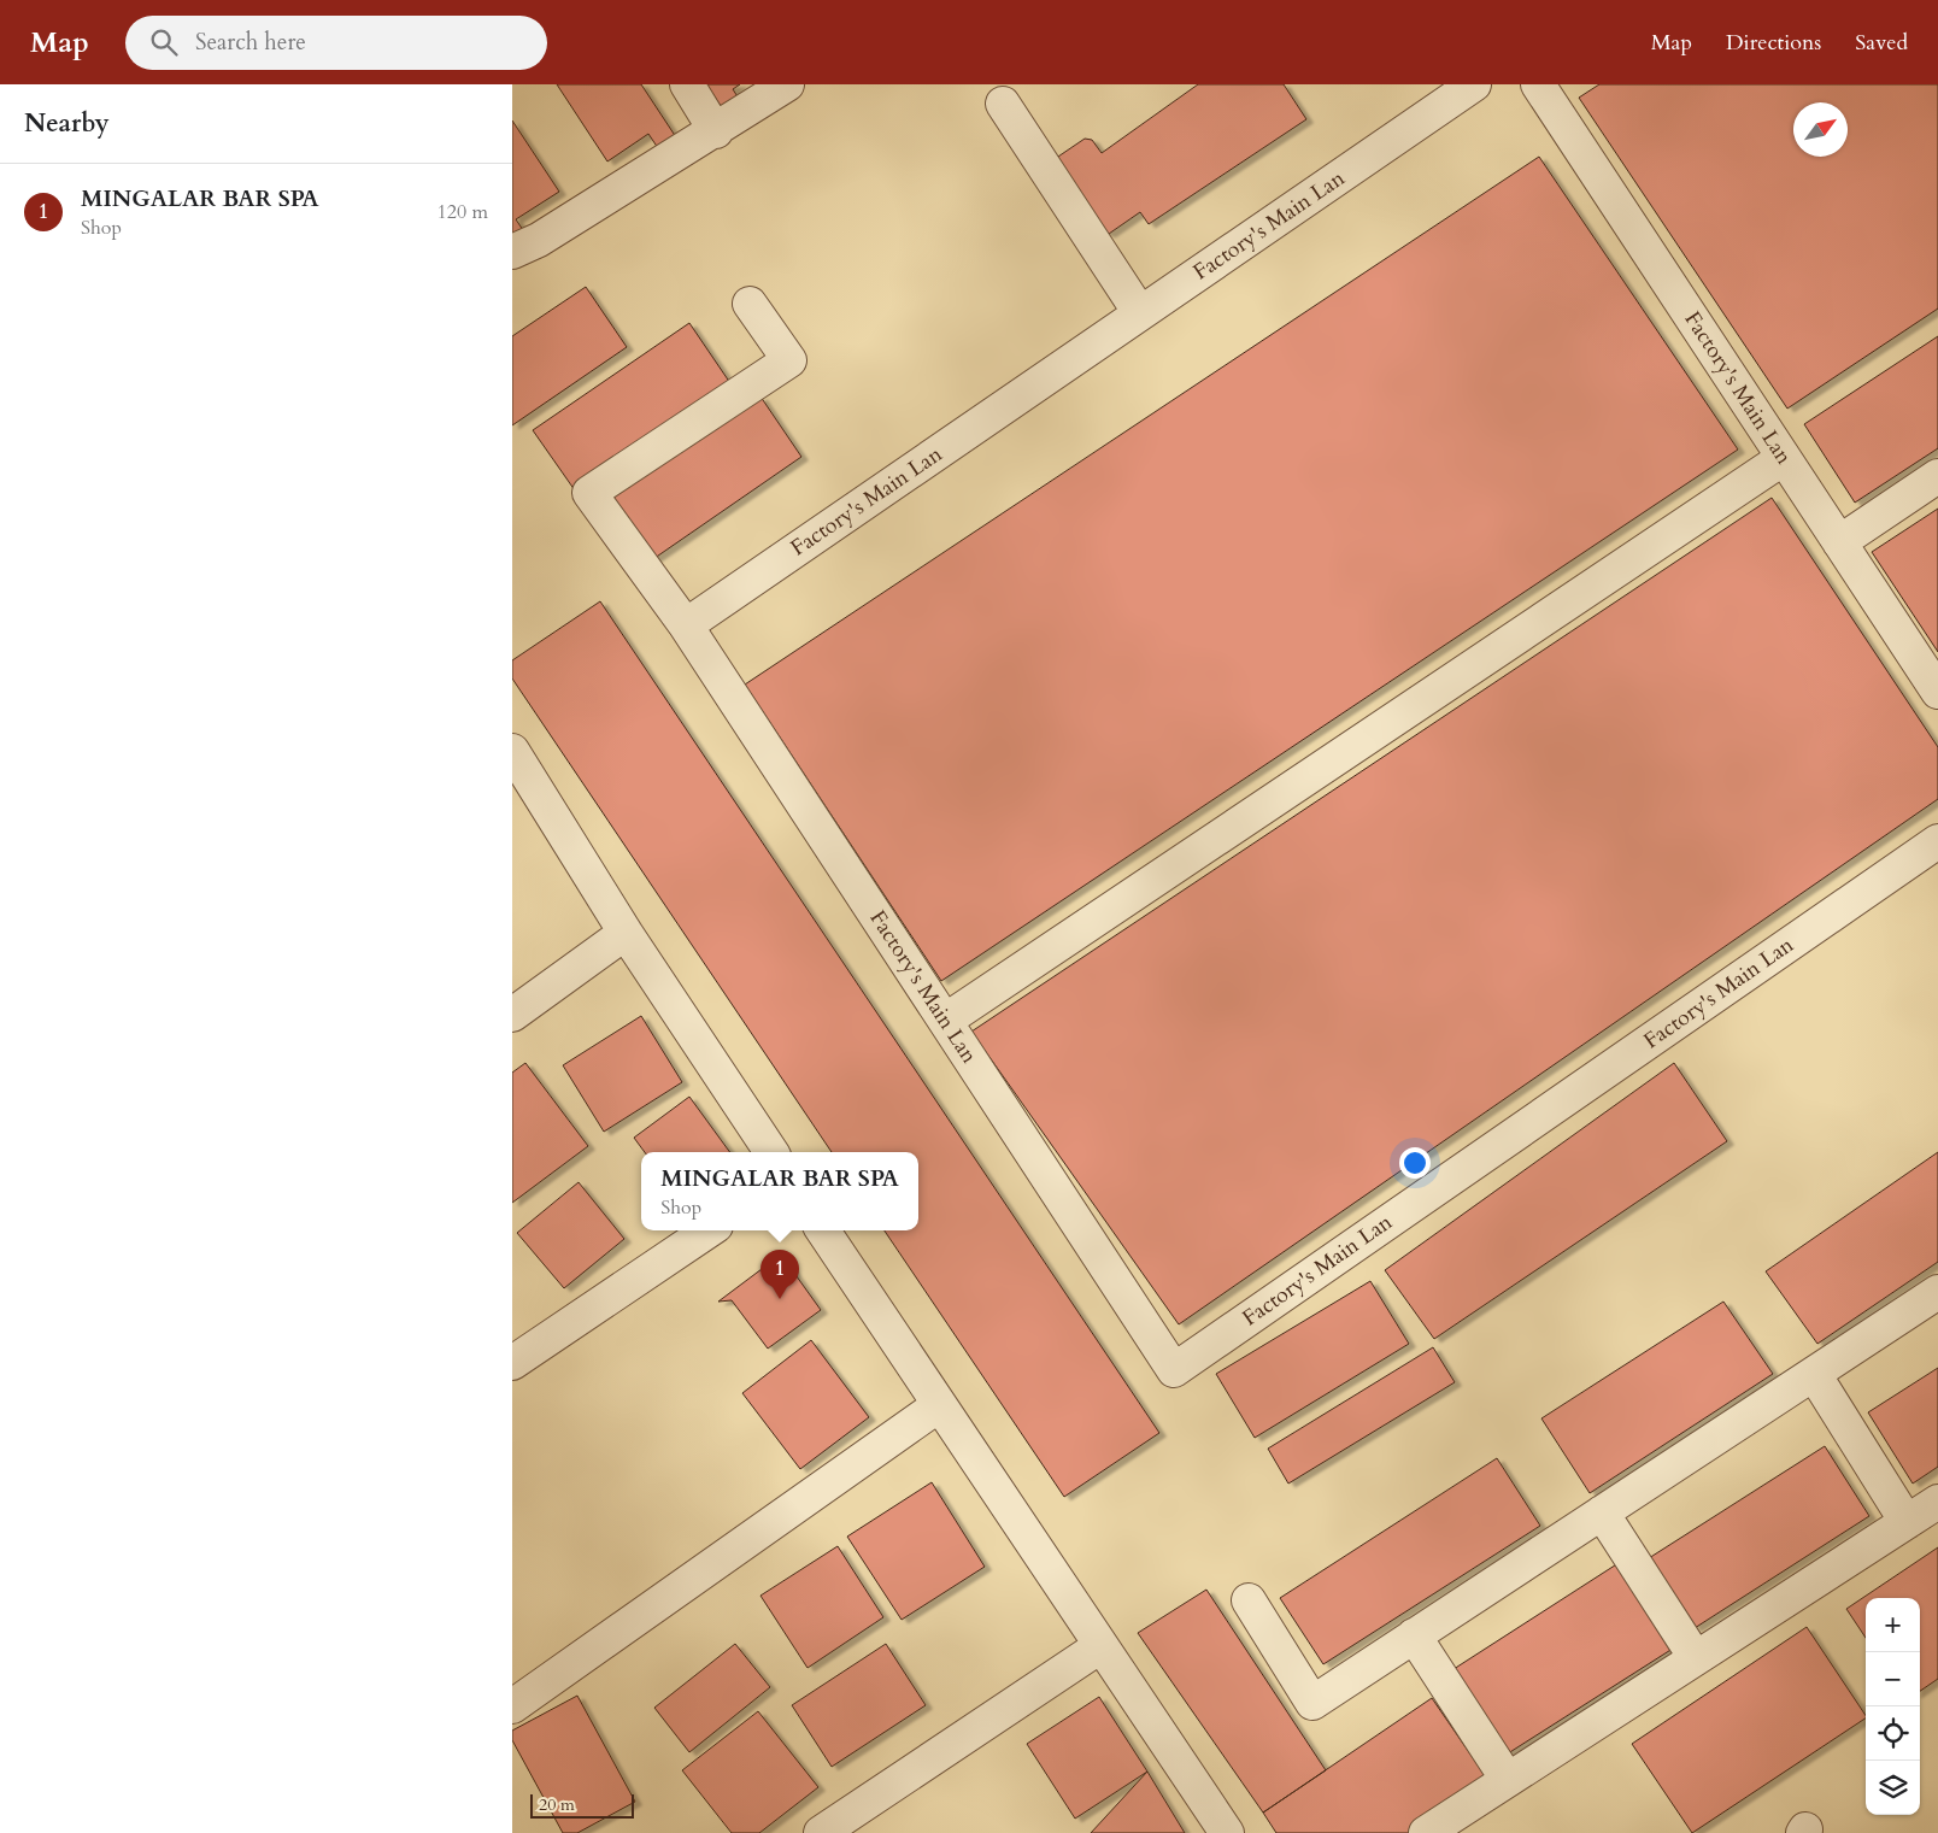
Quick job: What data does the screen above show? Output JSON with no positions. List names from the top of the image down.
{
  "streets": {
    "street": ["Factory's Main Lan"]
  },
  "scale_bar": "20 m",
  "north": "top right",
  "page": {
    "header": "Map",
    "search": "Search here",
    "nav": ["Map", "Directions", "Saved"],
    "heading": "Nearby",
    "list": [
      {
        "mark": "1",
        "name": "MINGALAR BAR SPA",
        "note": "Shop",
        "value": "120 m"
      }
    ],
    "popup": ["MINGALAR BAR SPA", "Shop"],
    "pins": "1",
    "map_buttons": ["+", "−"],
    "scale": "20 m"
  }
}
